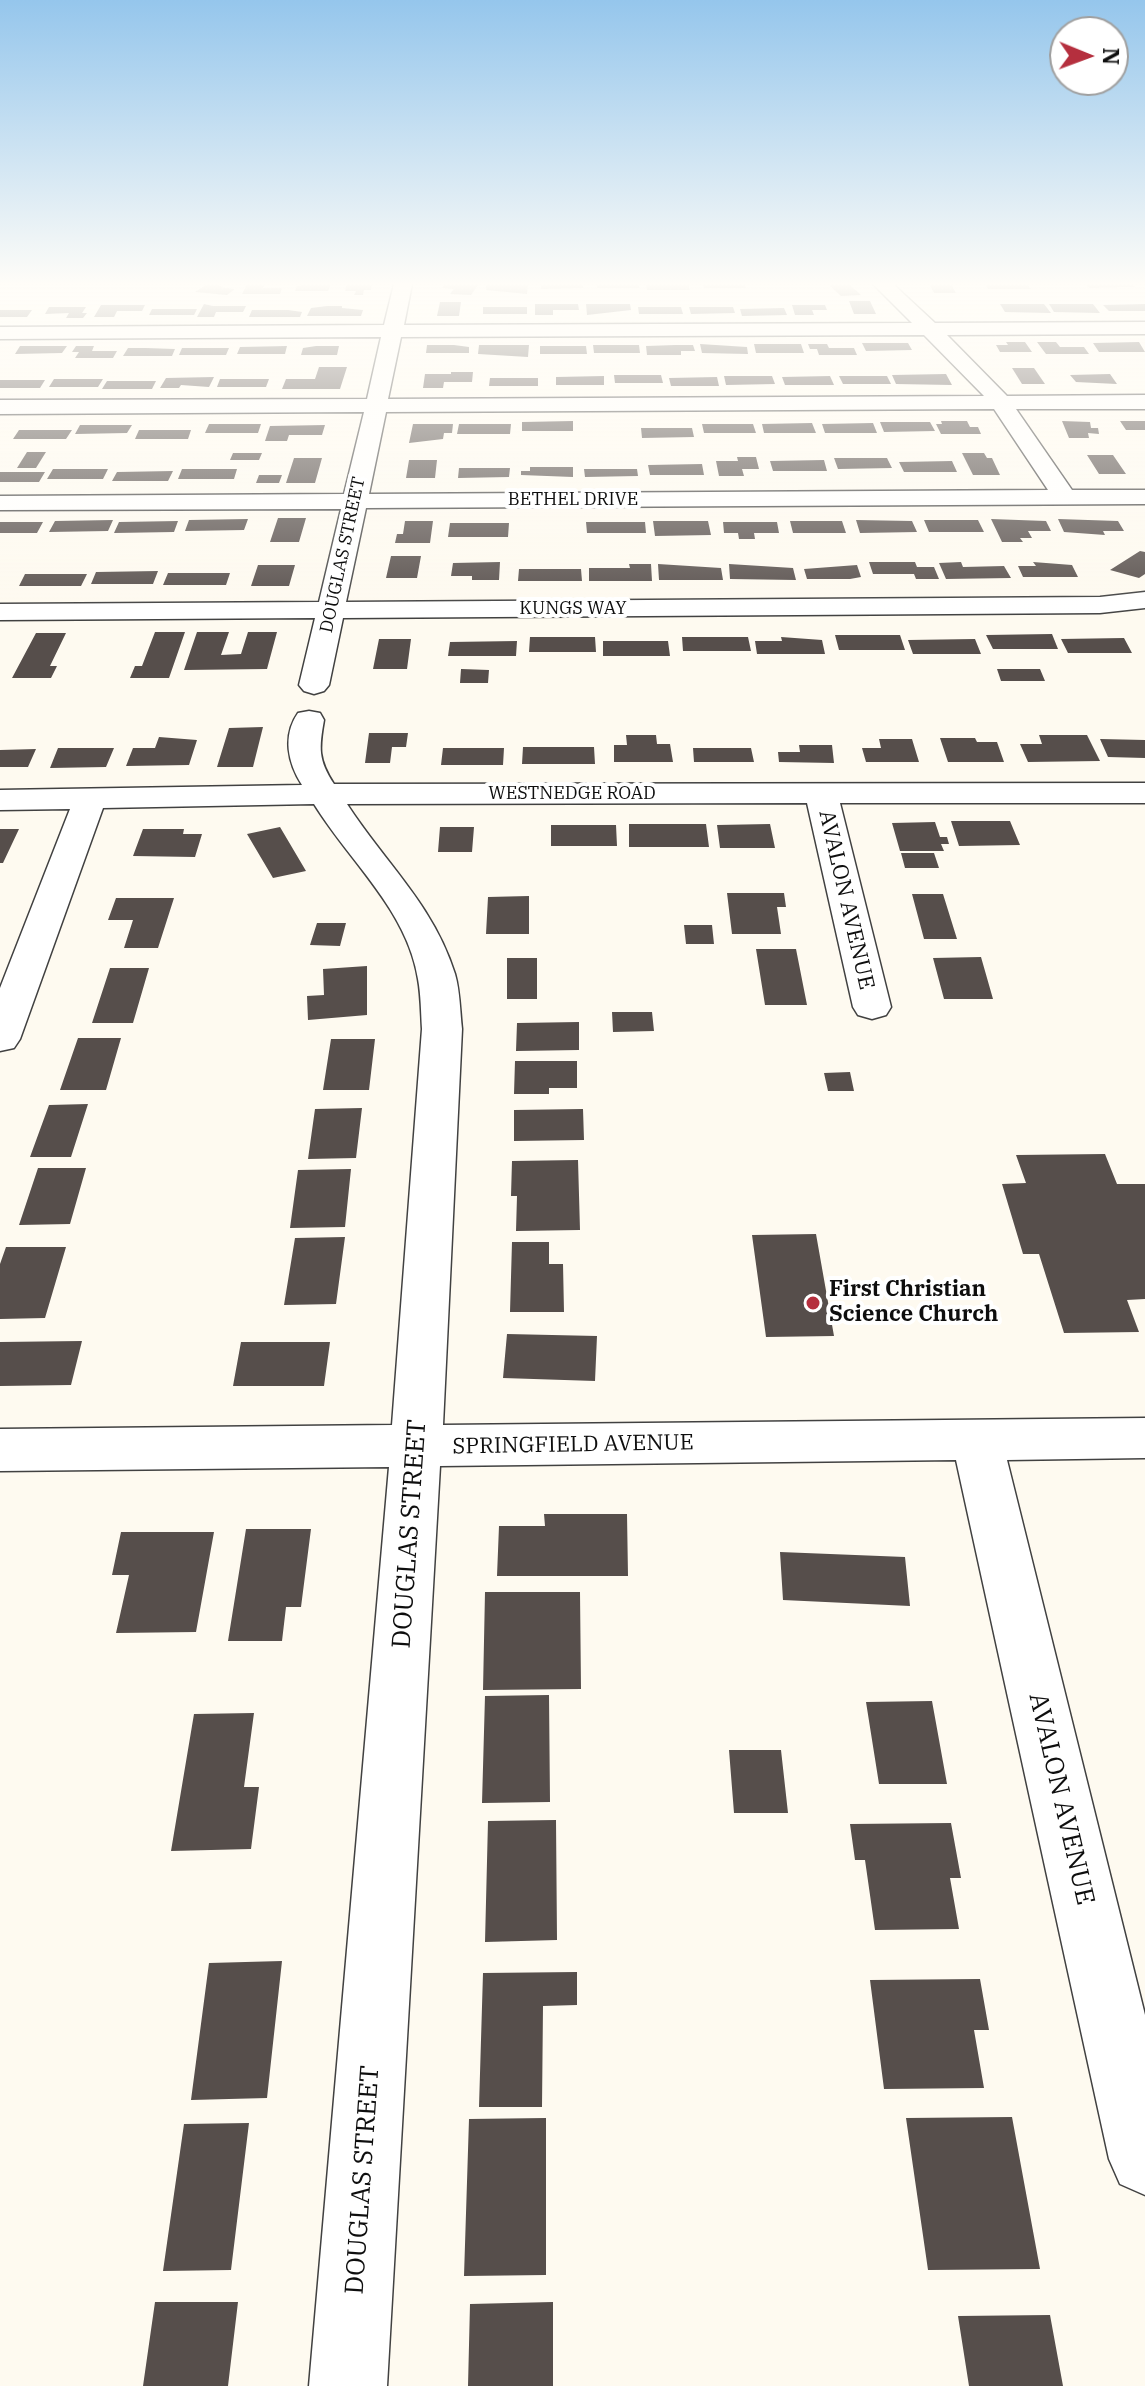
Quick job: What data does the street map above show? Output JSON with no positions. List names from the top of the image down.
{
  "streets": {
    "street": [
      "BETHEL DRIVE",
      "DOUGLAS STREET",
      "KUNGS WAY",
      "WESTNEDGE ROAD",
      "AVALON AVENUE",
      "SPRINGFIELD AVENUE"
    ]
  },
  "crossings": [
    ["BETHEL DRIVE", "DOUGLAS STREET"],
    ["DOUGLAS STREET", "KUNGS WAY"],
    ["DOUGLAS STREET", "WESTNEDGE ROAD"],
    ["DOUGLAS STREET", "SPRINGFIELD AVENUE"],
    ["WESTNEDGE ROAD", "AVALON AVENUE"],
    ["AVALON AVENUE", "SPRINGFIELD AVENUE"]
  ],
  "places": ["First Christian Science Church"],
  "north": "right"
}
